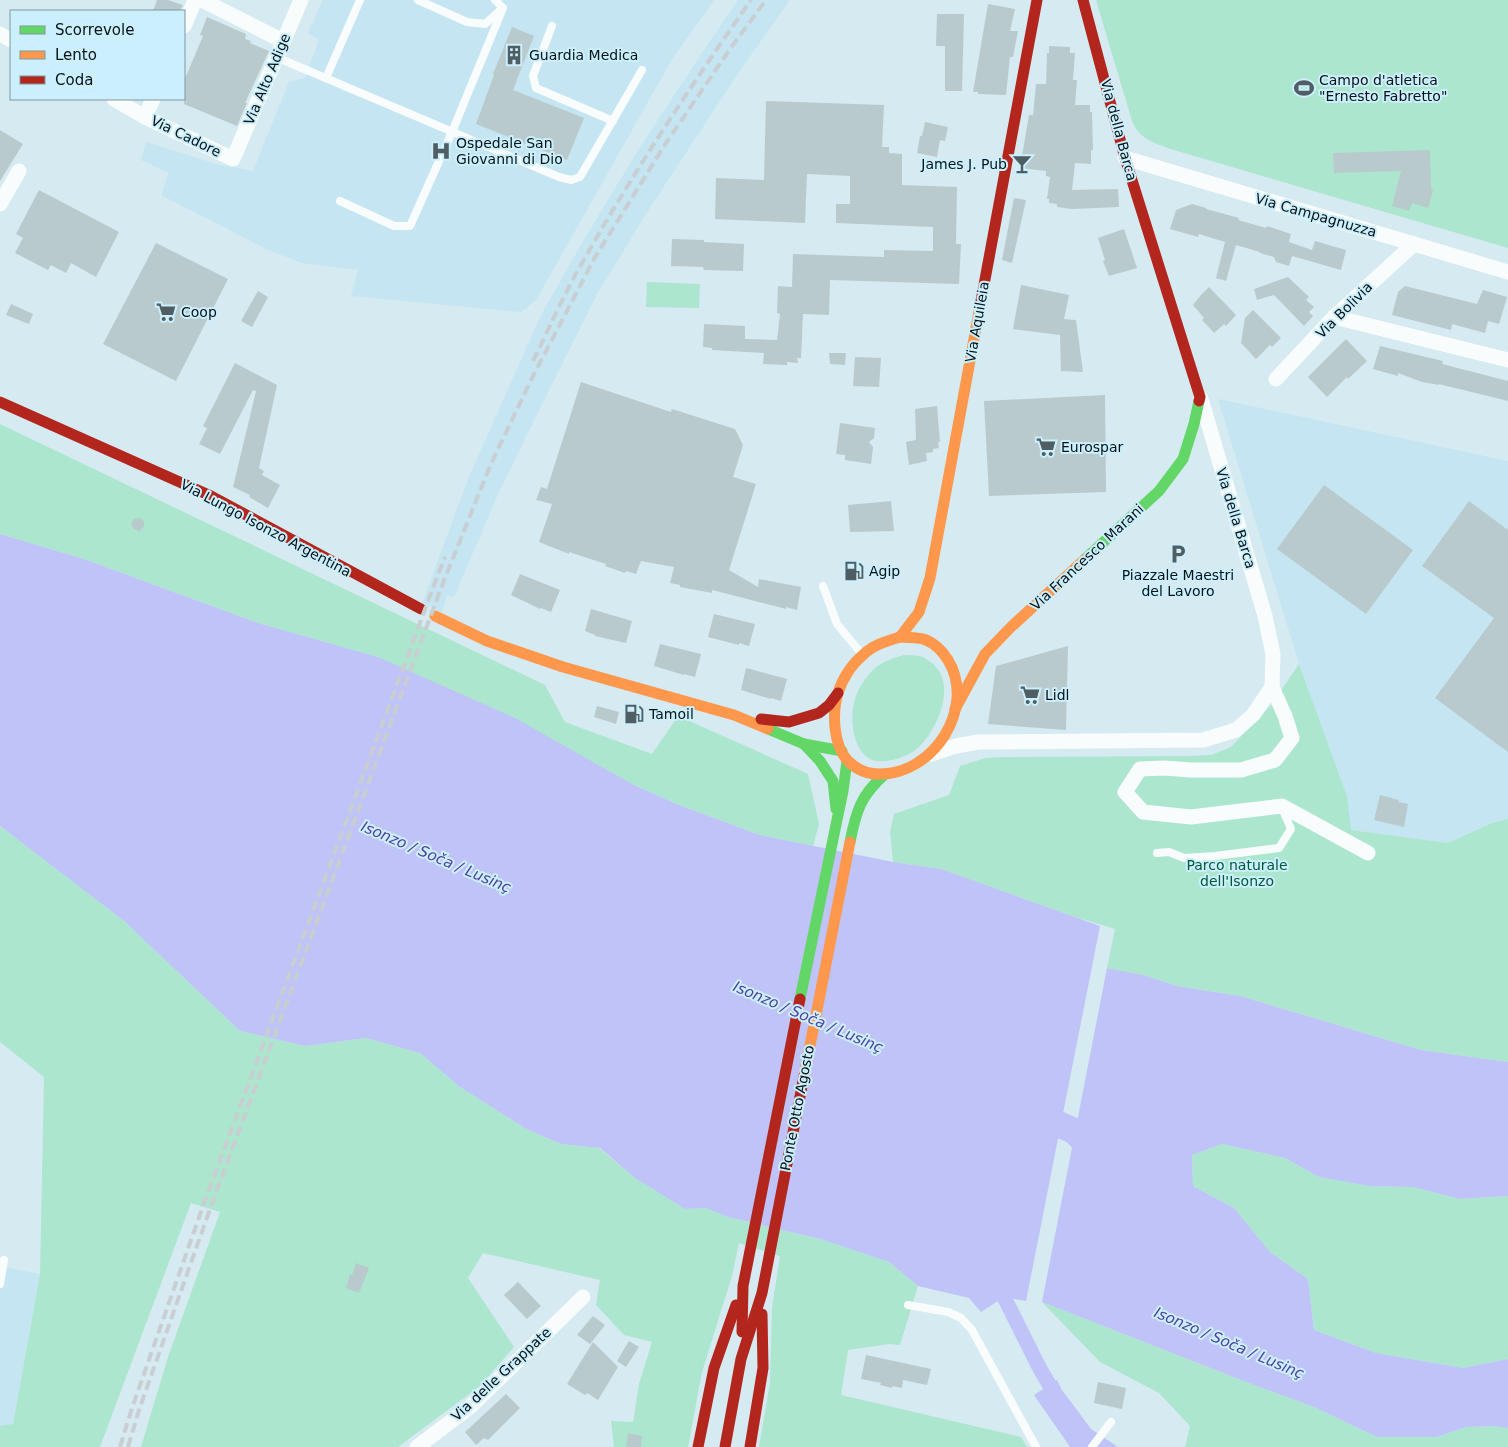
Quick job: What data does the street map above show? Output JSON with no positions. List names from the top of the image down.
{
  "streets": {
    "main road": [
      "Via della Barca",
      "Via Aquileia",
      "Via Lungo Isonzo Argentina",
      "Via Francesco Marani",
      "Ponte Otto Agosto"
    ],
    "street": [
      "Via Alto Adige",
      "Via Cadore",
      "Via Campagnuzza",
      "Via Bolivia",
      "Via delle Grappate"
    ]
  },
  "crossings": [
    ["Via Alto Adige", "Via Cadore"],
    ["Via della Barca", "Via Campagnuzza"],
    ["Via della Barca", "Via Francesco Marani"],
    ["Via Campagnuzza", "Via Bolivia"],
    ["Via Aquileia", "Via Francesco Marani"],
    ["Via Aquileia", "Ponte Otto Agosto"],
    ["Via Francesco Marani", "Ponte Otto Agosto"]
  ],
  "water": ["Isonzo / Soča / Lusinç"],
  "parks": ["Parco naturale dell'Isonzo"],
  "places": {
    "building": ["Guardia Medica"],
    "sports": ["Campo d'atletica \"Ernesto Fabretto\""],
    "hospital": ["Ospedale San Giovanni di Dio"],
    "bar": ["James J. Pub"],
    "supermarket": ["Coop", "Eurospar", "Lidl"],
    "parking": ["Piazzale Maestri del Lavoro"],
    "fuel station": ["Agip", "Tamoil"]
  },
  "legend": ["Scorrevole", "Lento", "Coda"]
}
